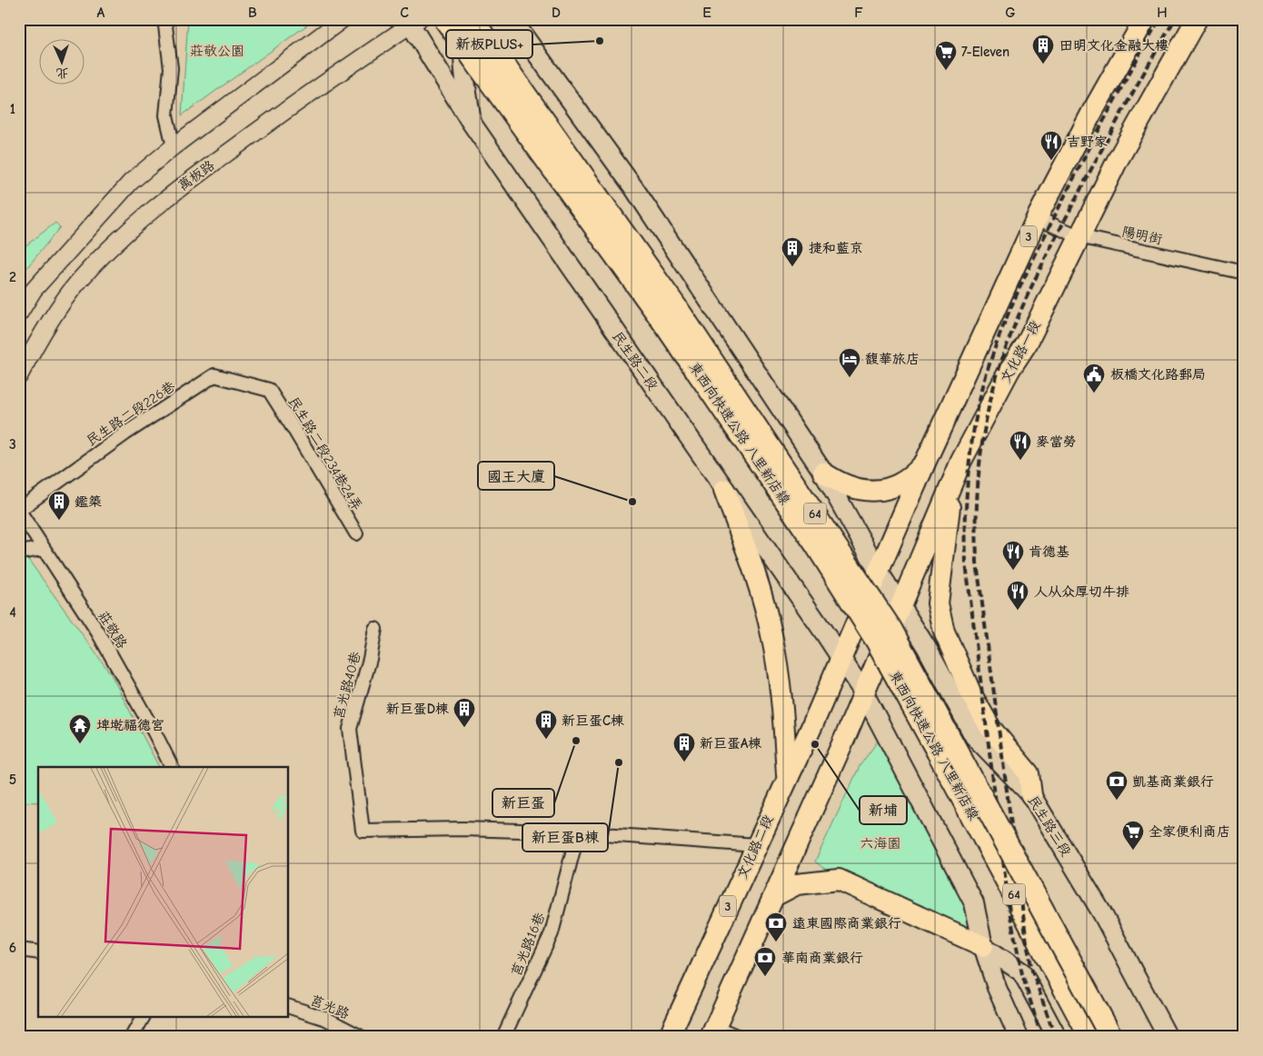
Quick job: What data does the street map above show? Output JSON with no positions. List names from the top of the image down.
{
  "streets": {
    "highway": ["東西向快速公路 八里新店線", "64"],
    "main road": [
      "3",
      "文化路一段",
      "民生路二段",
      "民生路三段",
      "文化路二段"
    ],
    "street": [
      "萬板路",
      "陽明街",
      "民生路二段226巷",
      "民生路二段234巷24弄",
      "莊敬路",
      "莒光路40巷",
      "莒光路16巷",
      "莒光路"
    ]
  },
  "crossings": [
    ["萬板路", "民生路二段"],
    ["陽明街", "3"],
    ["陽明街", "文化路一段"],
    ["3", "民生路二段"],
    ["3", "文化路二段"],
    ["文化路一段", "民生路二段"],
    ["文化路一段", "民生路三段"],
    ["民生路二段", "文化路二段"],
    ["民生路二段226巷", "民生路二段234巷24弄"],
    ["民生路二段226巷", "莊敬路"],
    ["莒光路40巷", "莒光路16巷"]
  ],
  "parks": ["莊敬公園", "六海園"],
  "places": {
    "other": [
      "新板PLUS+",
      "國王大廈",
      "新巨蛋",
      "新埔",
      "新巨蛋B棟"
    ],
    "building": [
      "田明文化金融大樓",
      "捷和藍京",
      "鑑築",
      "新巨蛋D棟",
      "新巨蛋C棟",
      "新巨蛋A棟"
    ],
    "supermarket": ["7-Eleven", "全家便利商店"],
    "restaurant": [
      "吉野家",
      "麥當勞",
      "肯德基",
      "人从众厚切牛排"
    ],
    "hotel": ["馥華旅店"],
    "public building": ["板橋文化路郵局"],
    "temple": ["埤墘福德宮"],
    "bank": ["凱基商業銀行", "遠東國際商業銀行", "華南商業銀行"]
  },
  "north": "bottom",
  "grid": {
    "columns": [
      "A",
      "B",
      "C",
      "D",
      "E",
      "F",
      "G",
      "H"
    ],
    "rows": [
      "1",
      "2",
      "3",
      "4",
      "5",
      "6"
    ]
  }
}
